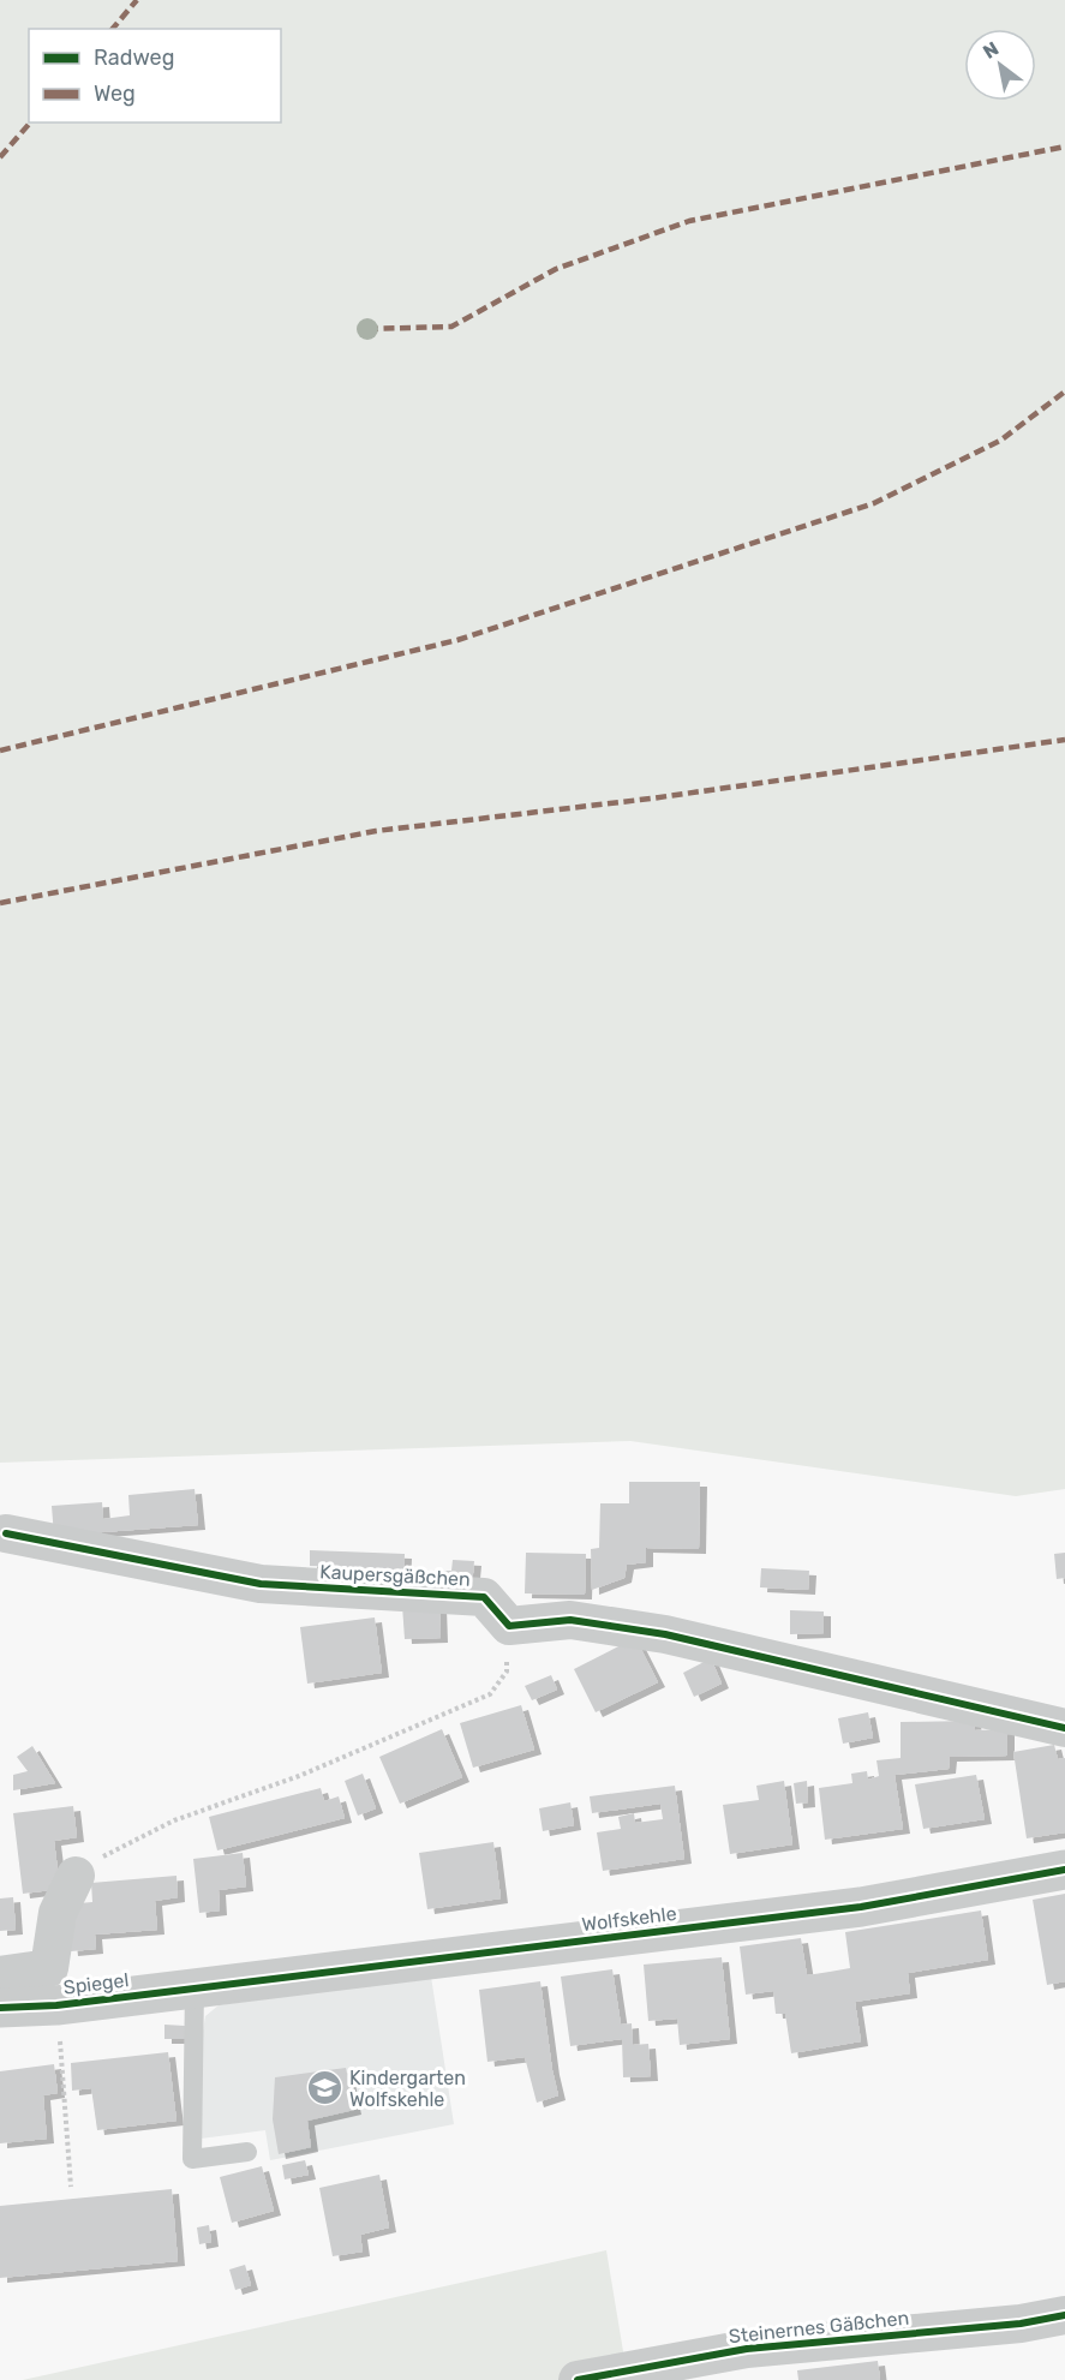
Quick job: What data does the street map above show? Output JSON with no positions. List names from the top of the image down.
{
  "streets": {
    "street": [
      "Kaupersgäßchen",
      "Wolfskehle",
      "Spiegel",
      "Steinernes Gäßchen"
    ]
  },
  "crossings": [
    ["Wolfskehle", "Spiegel"]
  ],
  "places": {
    "school or university": ["Kindergarten Wolfskehle"]
  },
  "legend": ["Radweg", "Weg"],
  "north": "top left"
}
